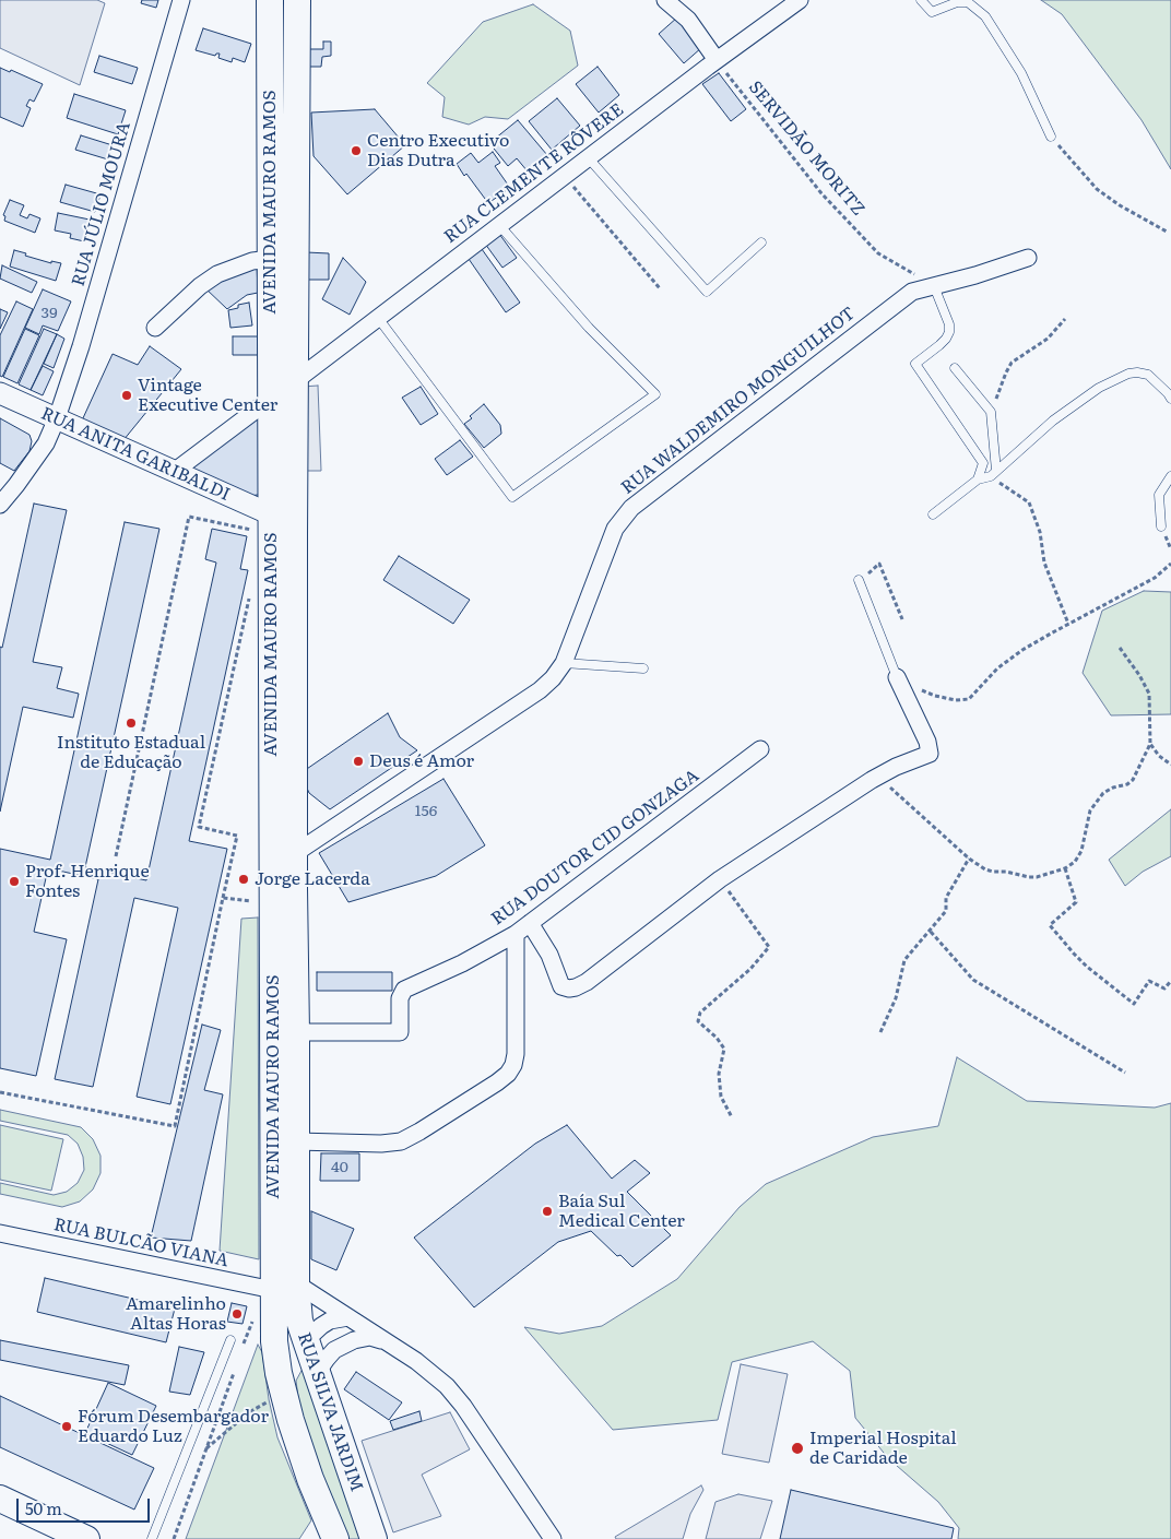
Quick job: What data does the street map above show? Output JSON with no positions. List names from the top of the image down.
{
  "streets": {
    "main road": ["AVENIDA MAURO RAMOS", "RUA SILVA JARDIM"],
    "street": [
      "RUA CLEMENTE RÔVERE",
      "RUA JÚLIO MOURA",
      "RUA WALDEMIRO MONGUILHOT",
      "RUA ANITA GARIBALDI",
      "RUA DOUTOR CID GONZAGA",
      "RUA BULCÃO VIANA"
    ],
    "path": ["SERVIDÃO MORITZ"]
  },
  "crossings": [
    ["SERVIDÃO MORITZ", "RUA CLEMENTE RÔVERE"],
    ["SERVIDÃO MORITZ", "RUA WALDEMIRO MONGUILHOT"],
    ["RUA CLEMENTE RÔVERE", "AVENIDA MAURO RAMOS"],
    ["AVENIDA MAURO RAMOS", "RUA WALDEMIRO MONGUILHOT"],
    ["AVENIDA MAURO RAMOS", "RUA ANITA GARIBALDI"],
    ["AVENIDA MAURO RAMOS", "RUA DOUTOR CID GONZAGA"],
    ["AVENIDA MAURO RAMOS", "RUA BULCÃO VIANA"],
    ["AVENIDA MAURO RAMOS", "RUA SILVA JARDIM"],
    ["RUA JÚLIO MOURA", "RUA ANITA GARIBALDI"],
    ["RUA BULCÃO VIANA", "RUA SILVA JARDIM"]
  ],
  "places": [
    "Centro Executivo Dias Dutra",
    "Vintage Executive Center",
    "Instituto Estadual de Educação",
    "Deus é Amor",
    "Jorge Lacerda",
    "Prof. Henrique Fontes",
    "Baía Sul Medical Center",
    "Amarelinho Altas Horas",
    "Fórum Desembargador Eduardo Luz",
    "Imperial Hospital de Caridade"
  ],
  "house_numbers": ["39", "156", "40"],
  "scale_bar": "50 m"
}
